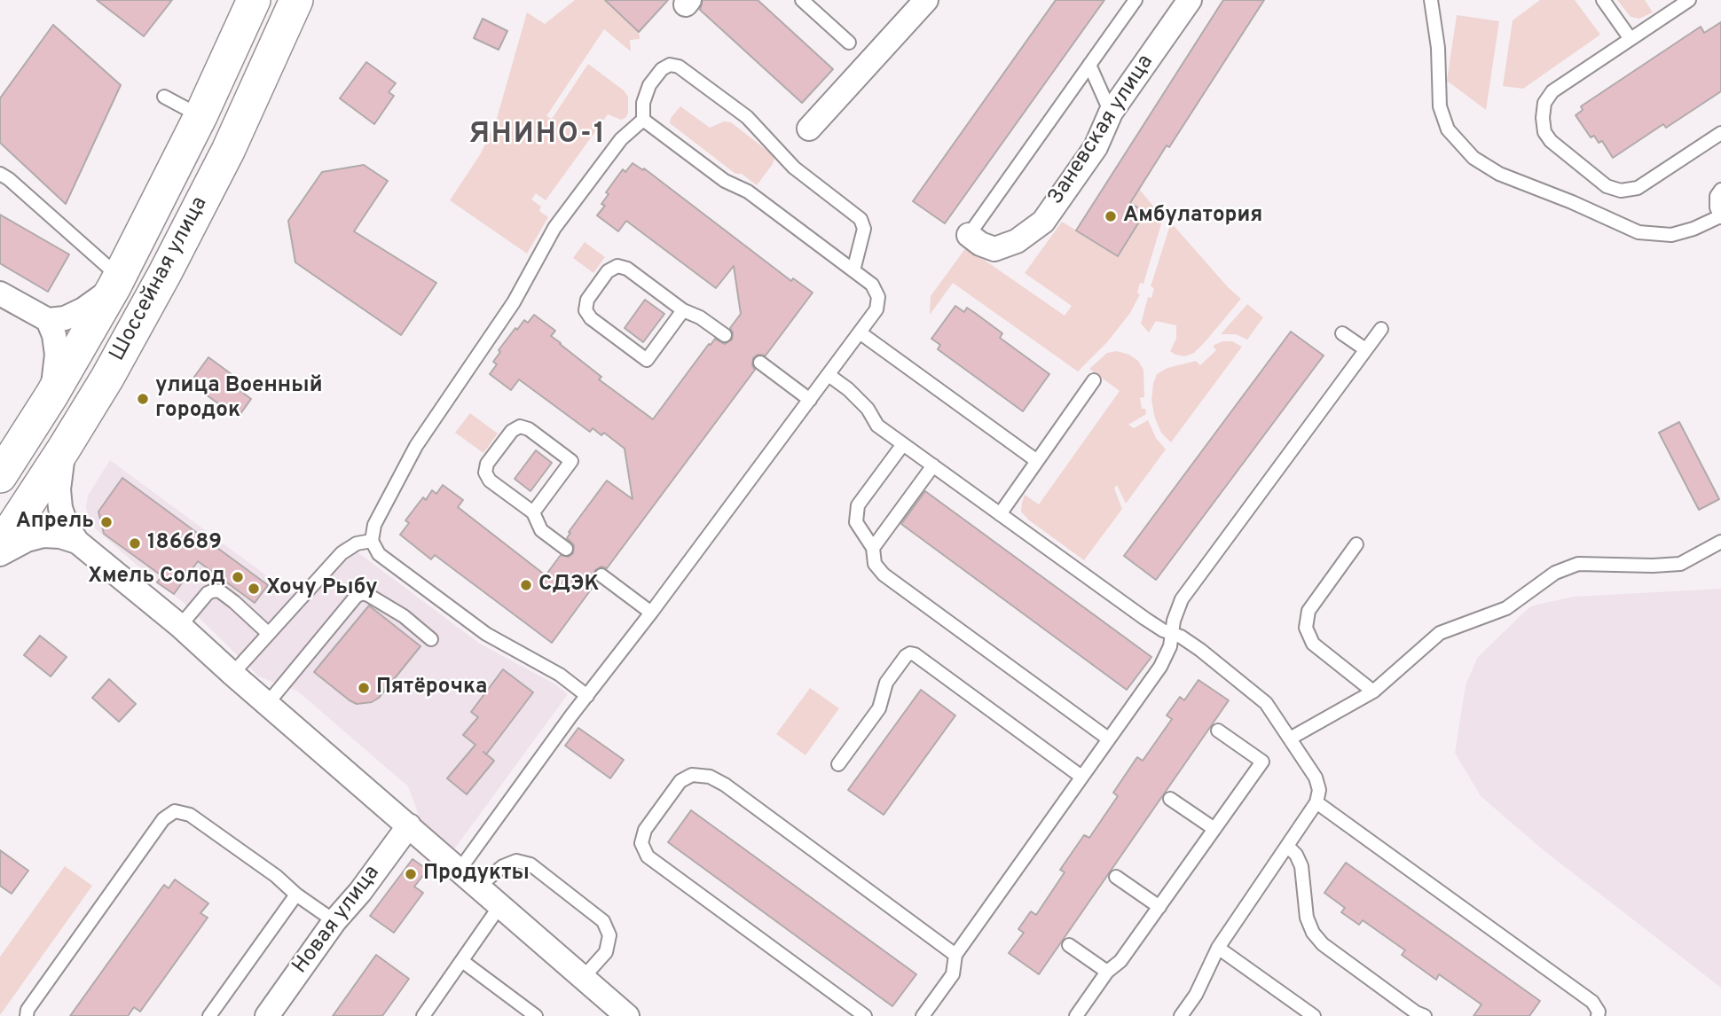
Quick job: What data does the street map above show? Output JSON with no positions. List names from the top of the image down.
{
  "streets": {
    "main road": ["Шоссейная улица"],
    "street": ["Заневская улица", "Новая улица"]
  },
  "districts": ["ЯНИНО-1"],
  "places": [
    "Амбулатория",
    "улица Военный городок",
    "Апрель",
    "186689",
    "Хмель Солод",
    "СДЭК",
    "Хочу Рыбу",
    "Пятёрочка",
    "Продукты"
  ]
}
